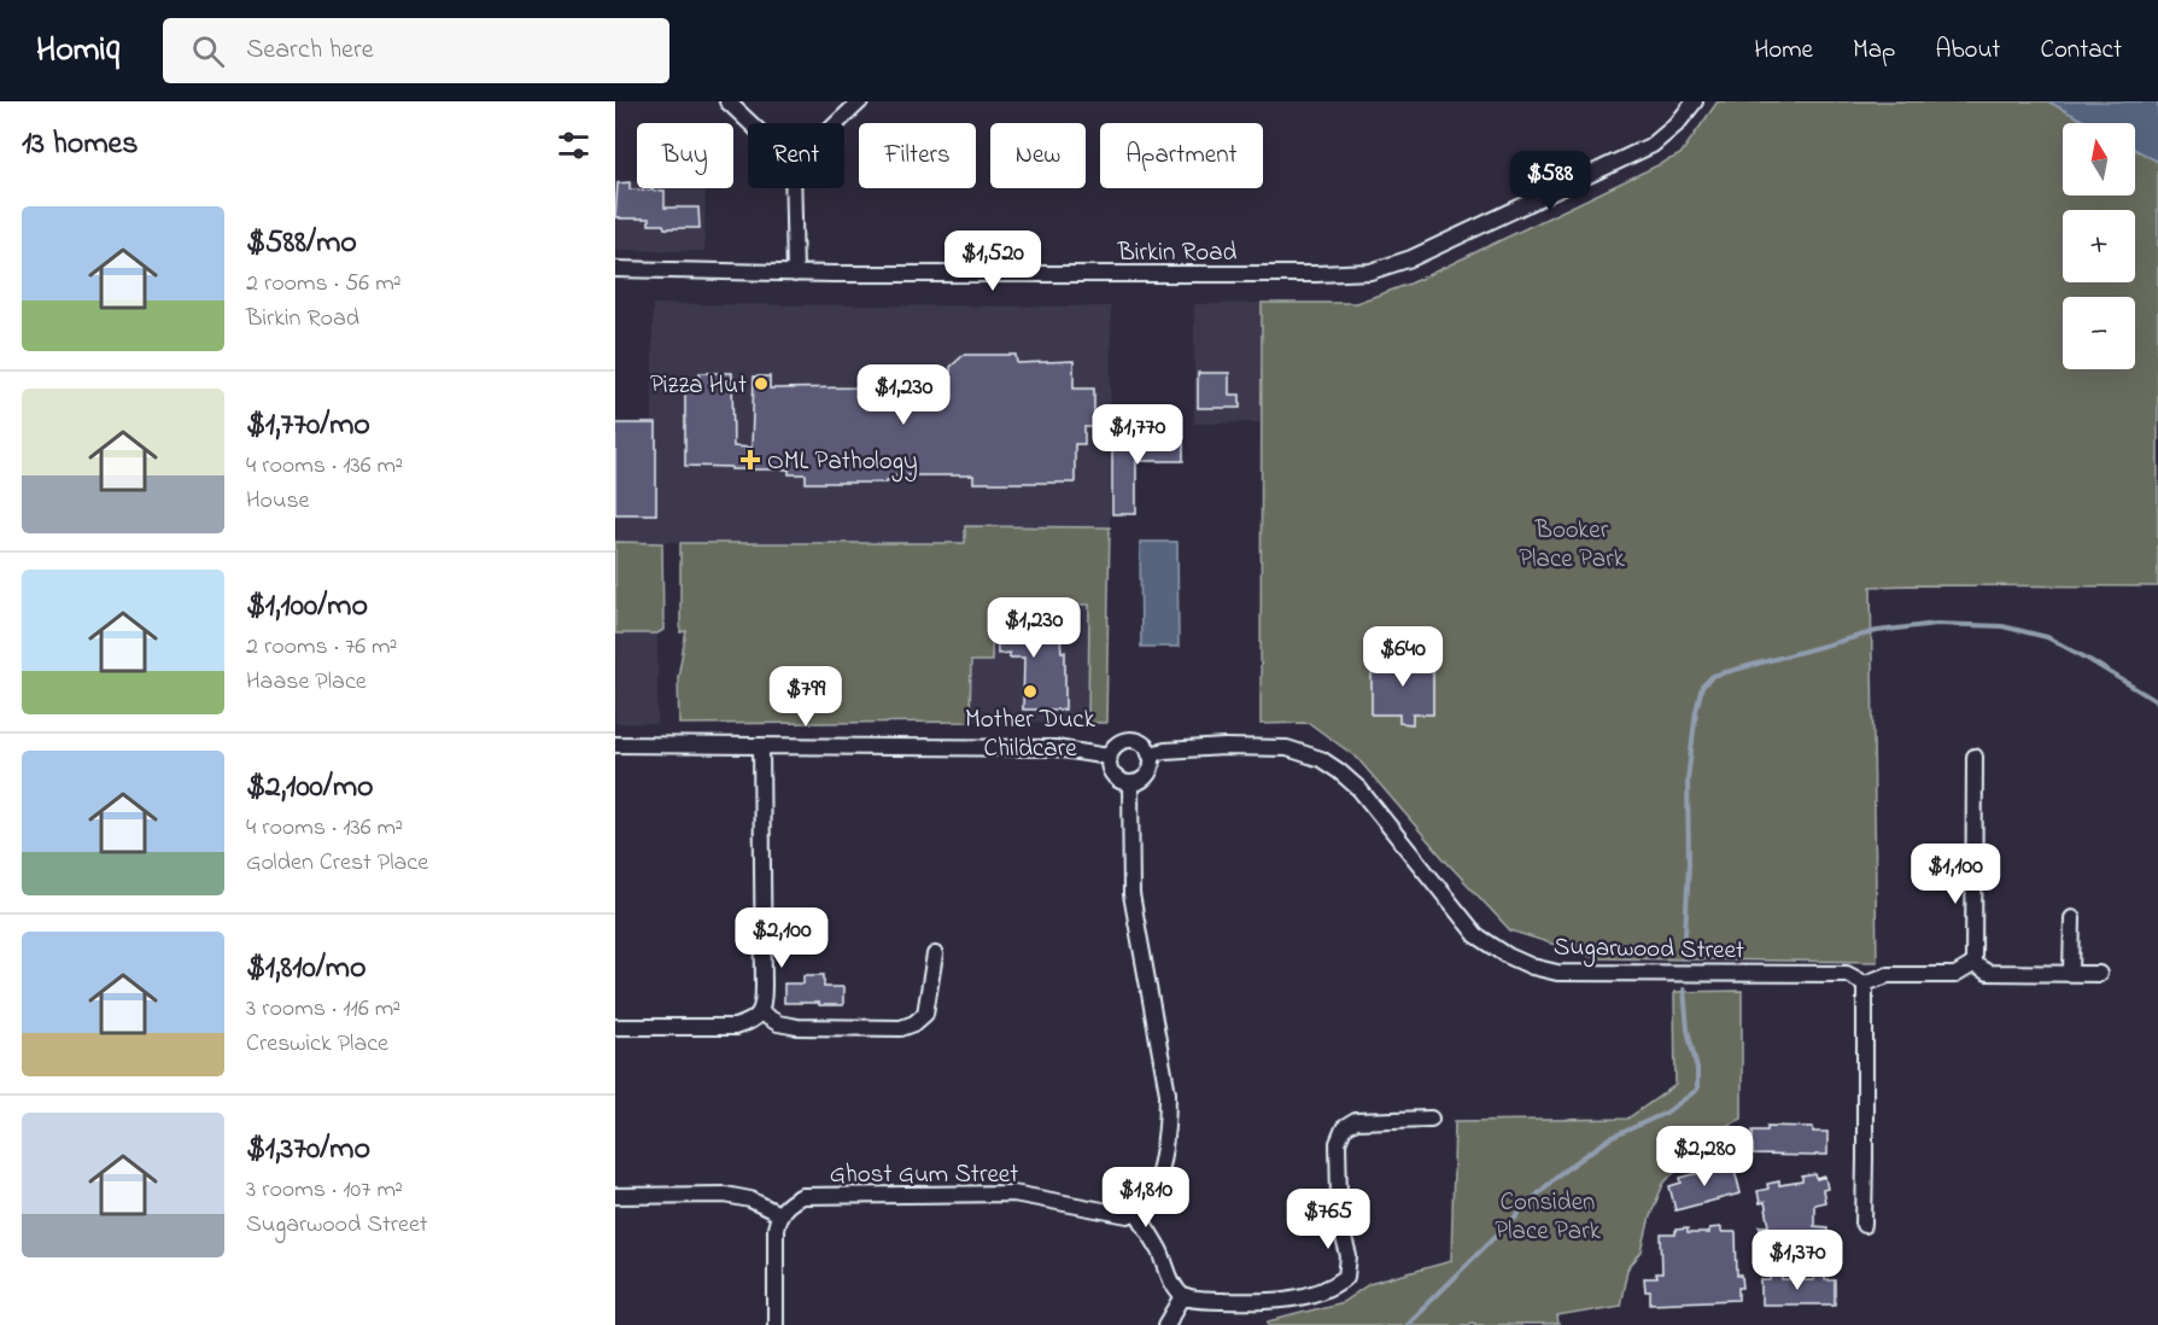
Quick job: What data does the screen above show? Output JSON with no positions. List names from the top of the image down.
{
  "streets": {
    "street": ["Birkin Road", "Sugarwood Street", "Ghost Gum Street"]
  },
  "parks": ["Booker Place Park", "Considen Place Park"],
  "places": {
    "other": ["Pizza Hut", "Mother Duck Childcare"],
    "health": ["OML Pathology"]
  },
  "north": "top",
  "page": {
    "header": "Homiq",
    "search": "Search here",
    "nav": [
      "Home",
      "Map",
      "About",
      "Contact"
    ],
    "heading": "13 homes",
    "map_buttons": ["+", "−"],
    "chip": [
      "Buy",
      "Rent",
      "Filters",
      "New",
      "Apartment"
    ],
    "price": [
      "$588",
      "$1,520",
      "$1,230",
      "$1,770",
      "$1,230",
      "$640",
      "$799",
      "$1,100",
      "$2,100",
      "$2,280",
      "$1,810",
      "$765",
      "$1,370"
    ],
    "list": [
      {
        "name": "$588/mo",
        "note": "2 rooms · 56 m² · Birkin Road"
      },
      {
        "name": "$1,770/mo",
        "note": "4 rooms · 136 m² · House"
      },
      {
        "name": "$1,100/mo",
        "note": "2 rooms · 76 m² · Haase Place"
      },
      {
        "name": "$2,100/mo",
        "note": "4 rooms · 136 m² · Golden Crest Place"
      },
      {
        "name": "$1,810/mo",
        "note": "3 rooms · 116 m² · Creswick Place"
      },
      {
        "name": "$1,370/mo",
        "note": "3 rooms · 107 m² · Sugarwood Street"
      }
    ]
  }
}
